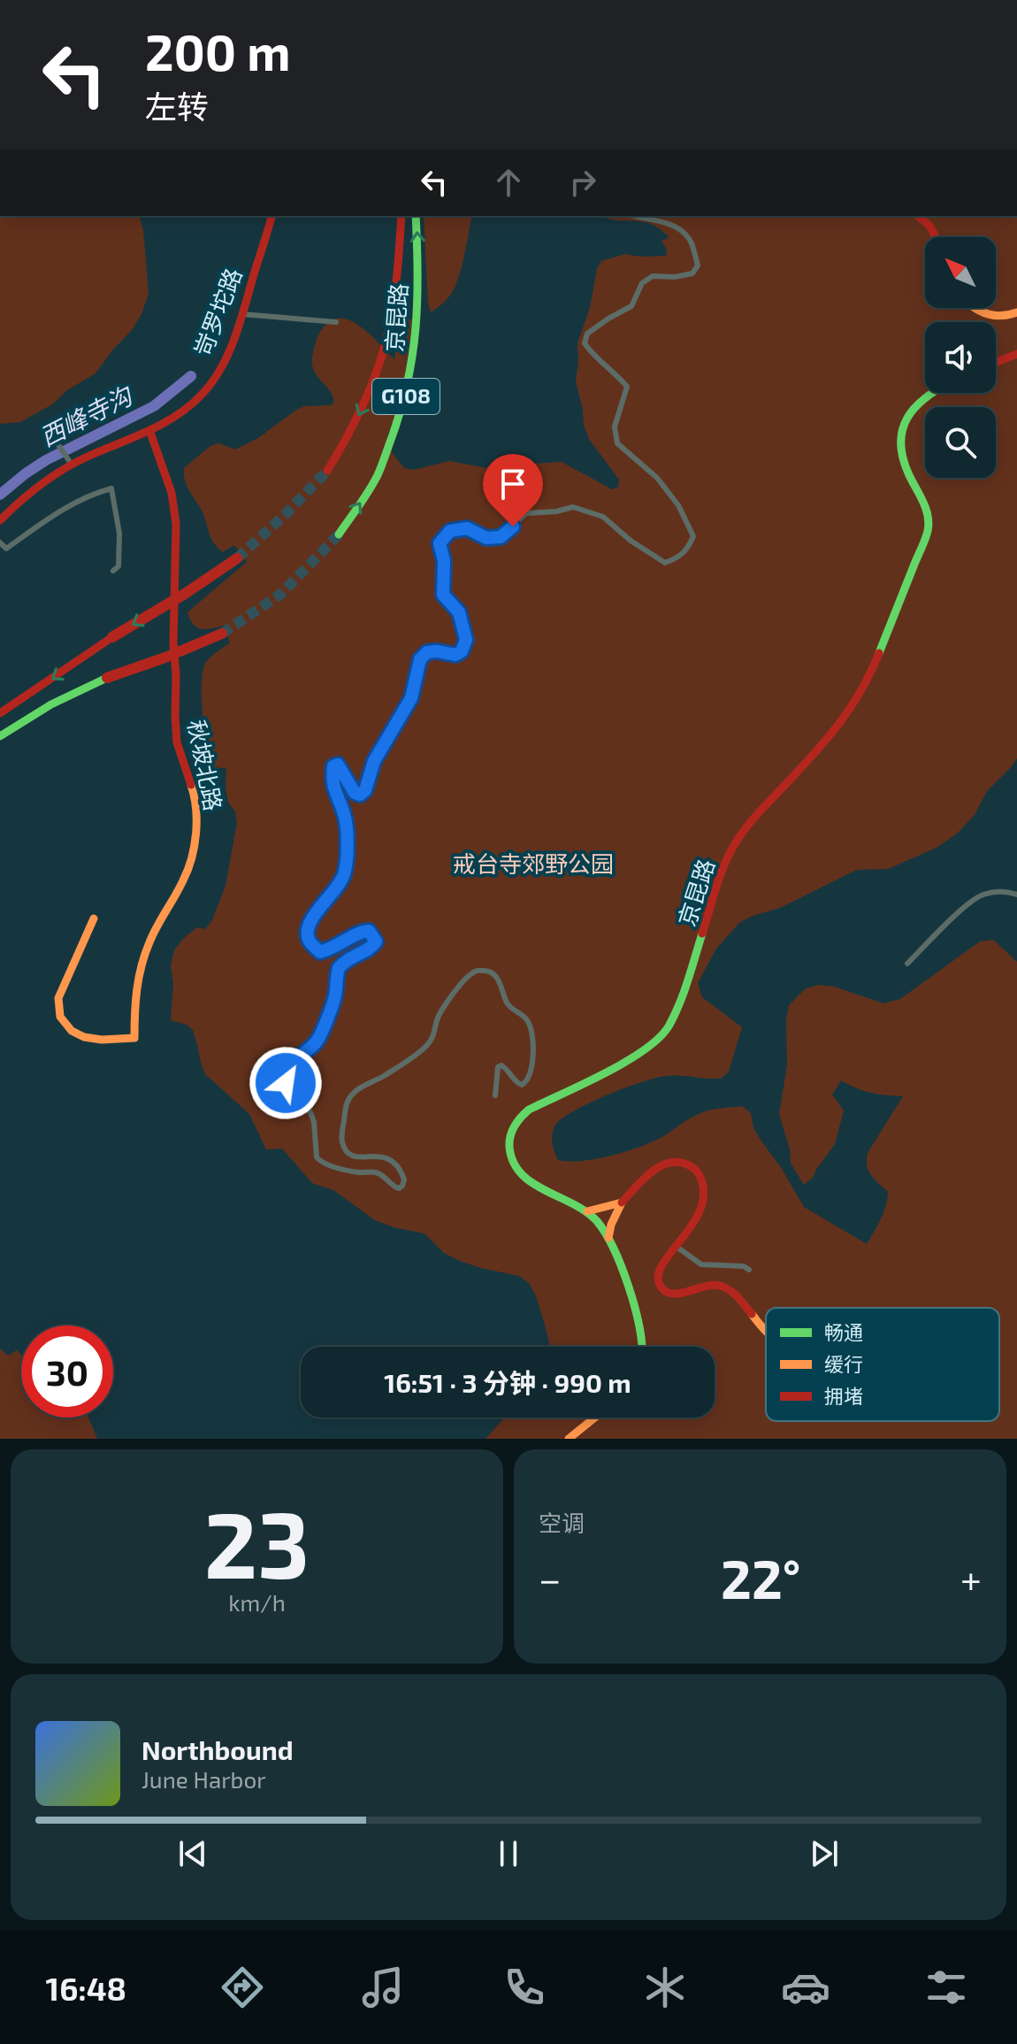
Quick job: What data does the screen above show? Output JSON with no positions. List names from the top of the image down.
{
  "streets": {
    "main road": [
      "岢罗坨路",
      "京昆路",
      "G108",
      "秋坡北路"
    ]
  },
  "crossings": [
    ["岢罗坨路", "秋坡北路"]
  ],
  "water": ["西峰寺沟"],
  "parks": ["戒台寺郊野公园"],
  "legend": ["畅通", "缓行", "拥堵"],
  "north": "top left",
  "page": {
    "turn": ["200 m", "左转"],
    "limit": "30",
    "trip": "16:51 · 3 分钟 · 990 m",
    "tile": [
      ["23", "km/h"],
      "空调"
    ],
    "heat": ["−", "22°", "+"],
    "song": ["Northbound", "June Harbor"],
    "tabs": "16:48"
  }
}
